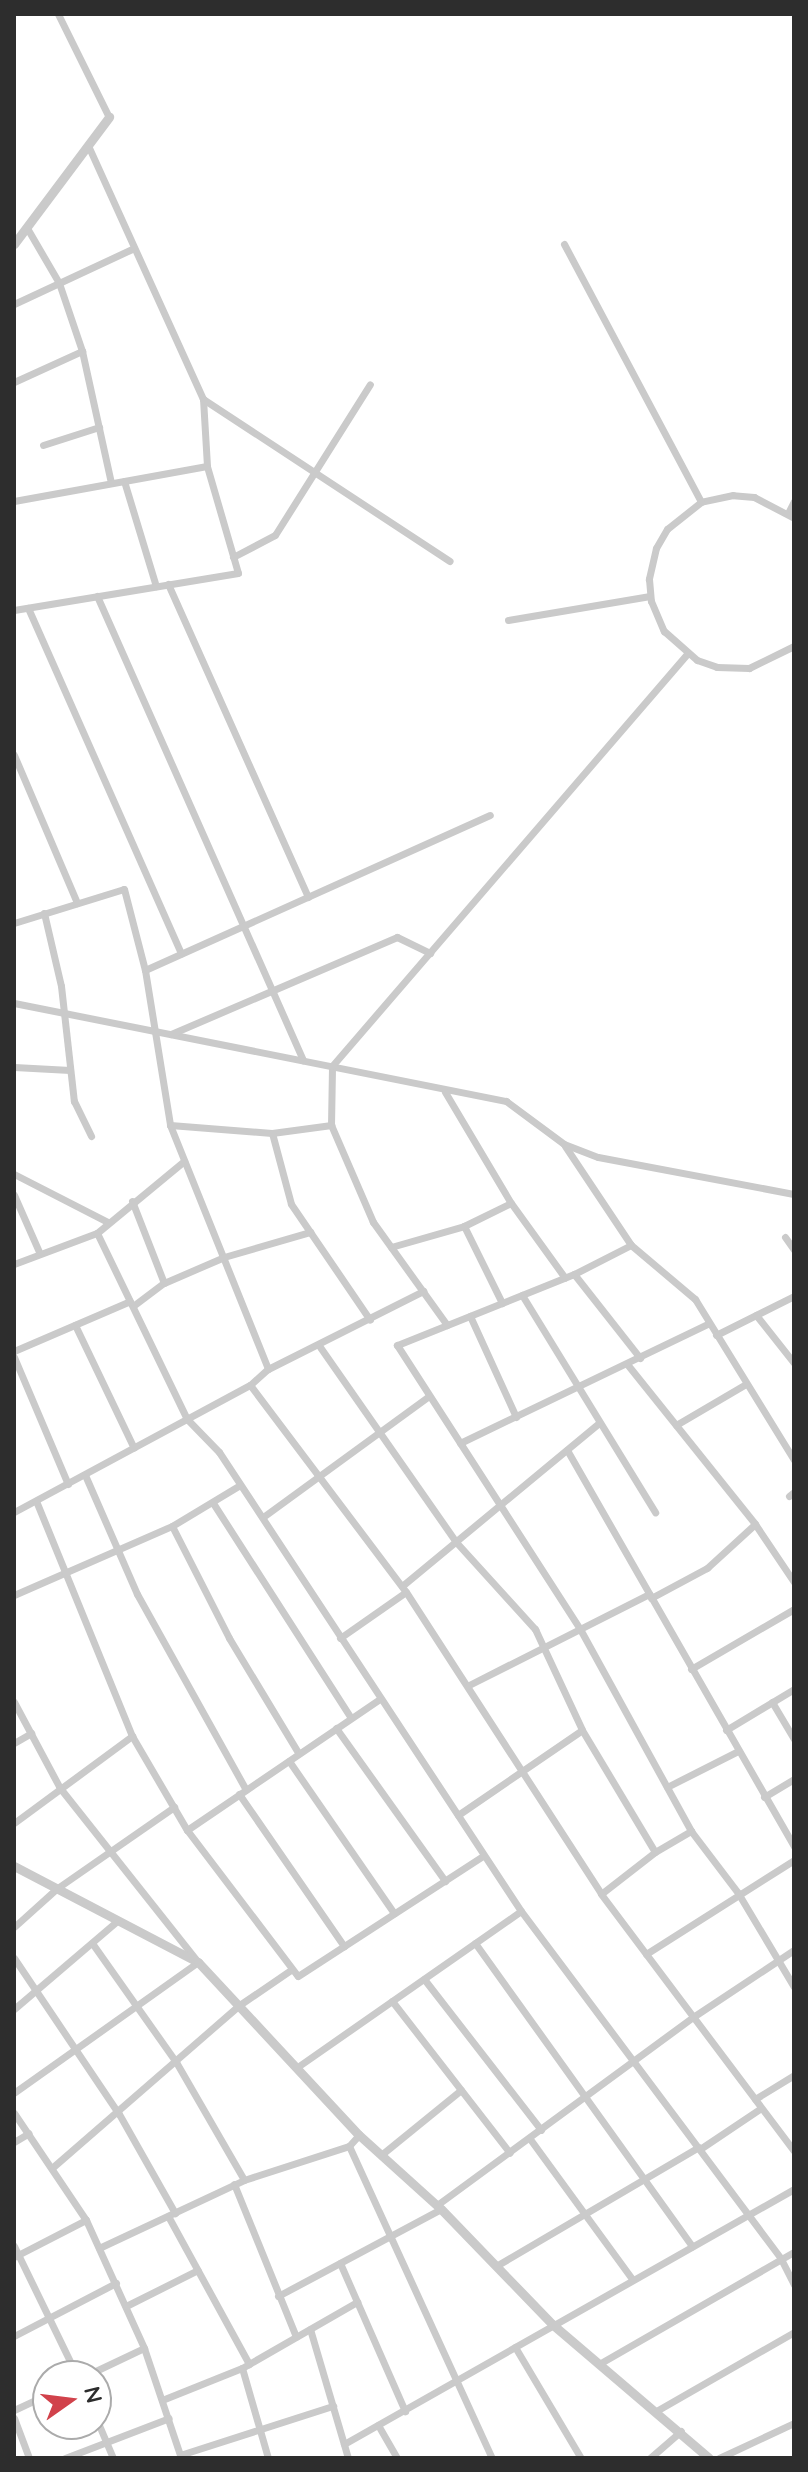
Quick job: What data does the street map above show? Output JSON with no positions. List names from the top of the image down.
{
  "north": "right"
}
